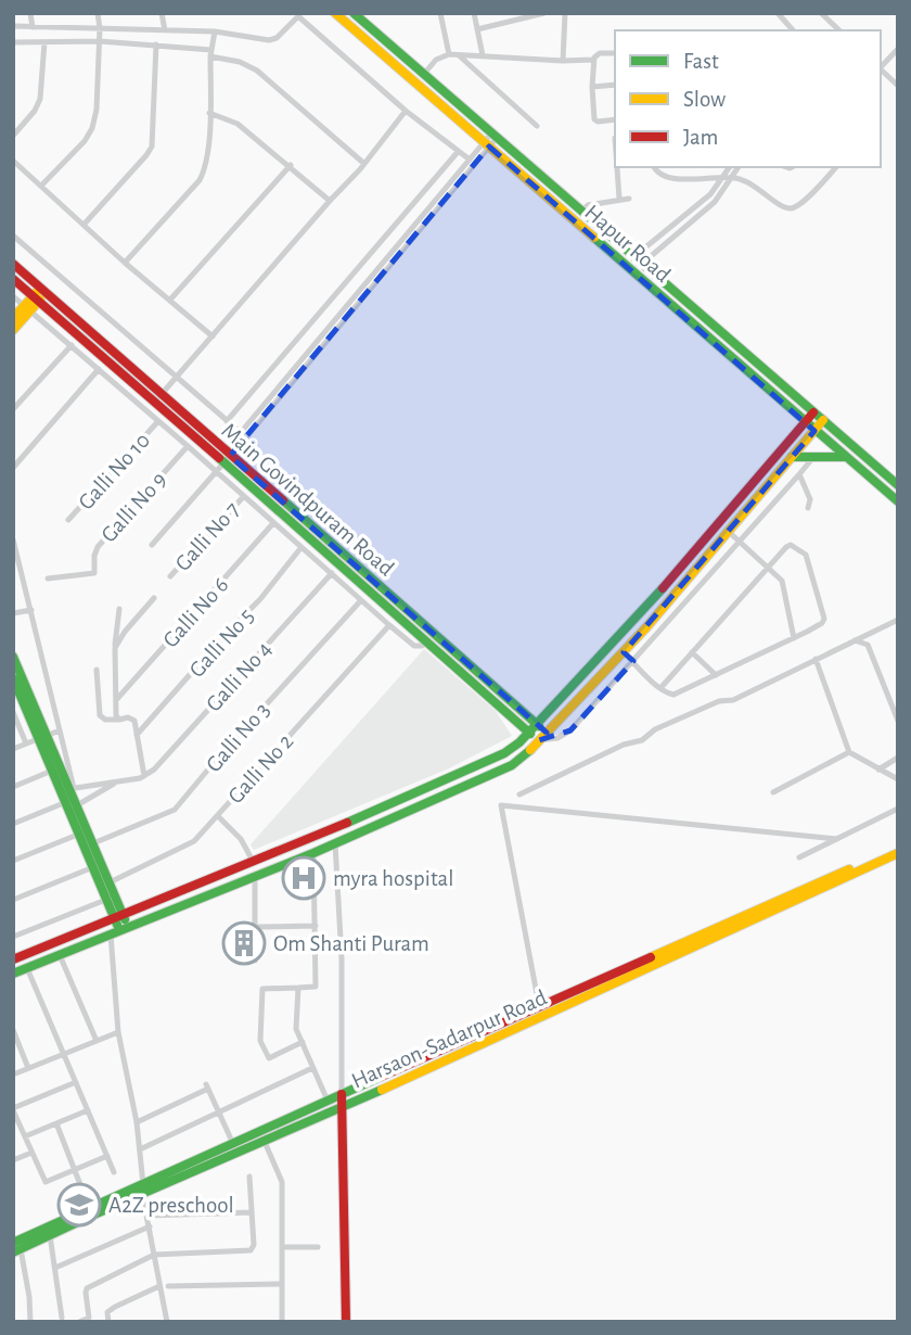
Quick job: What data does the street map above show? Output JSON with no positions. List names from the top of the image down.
{
  "streets": {
    "street": [
      "Hapur Road",
      "Galli No 10",
      "Main Govindpuram Road",
      "Galli No 9",
      "Galli No 7",
      "Galli No 6",
      "Galli No 5",
      "Galli No 4",
      "Galli No 3",
      "Galli No 2",
      "Harsaon-Sadarpur Road"
    ]
  },
  "places": {
    "hospital": ["myra hospital"],
    "building": ["Om Shanti Puram"],
    "school or university": ["A2Z preschool"]
  },
  "legend": ["Fast", "Slow", "Jam"]
}
